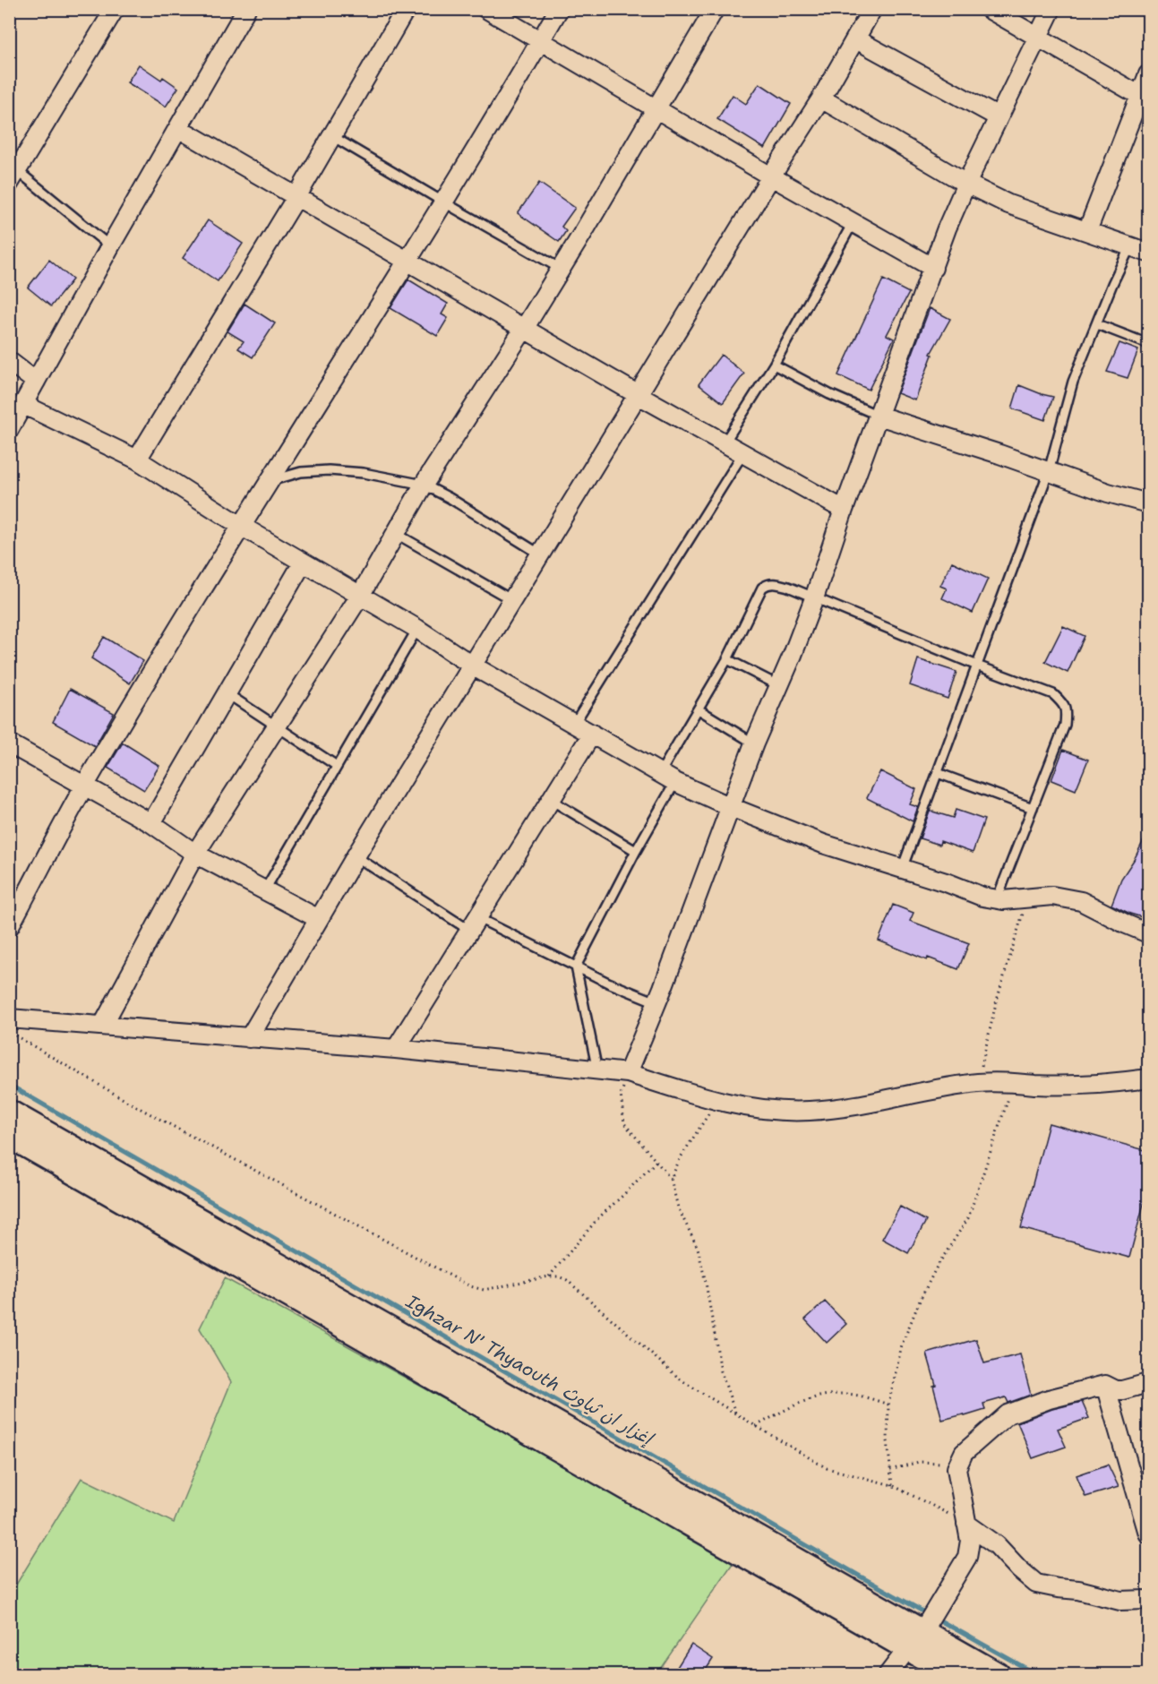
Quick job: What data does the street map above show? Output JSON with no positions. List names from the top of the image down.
{
  "water": ["Ighzar N' Thyaouth إغزار ان ثياوث"]
}
